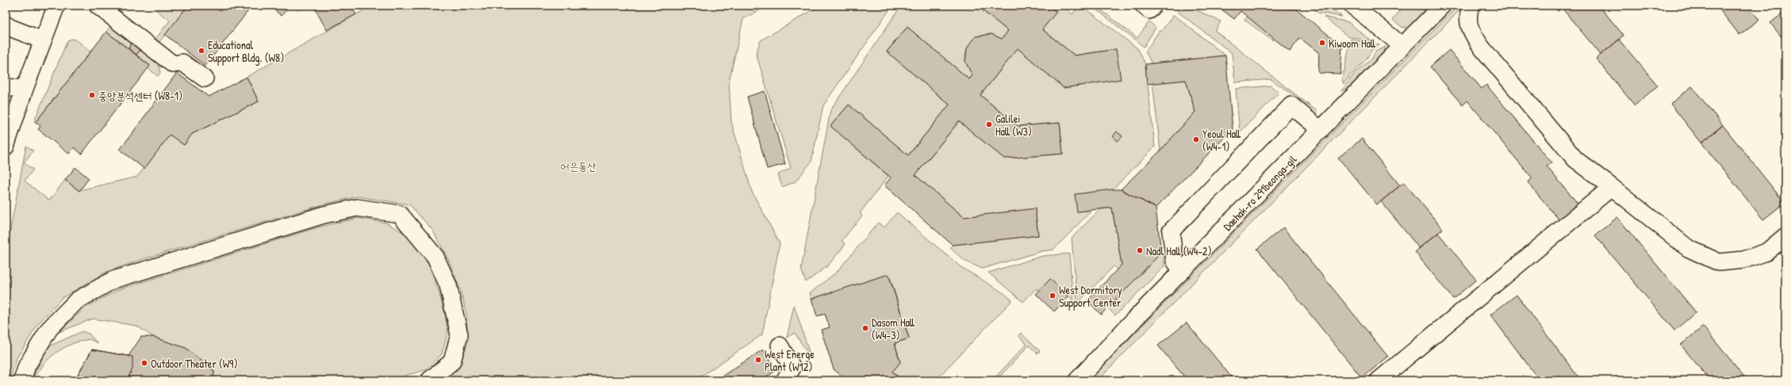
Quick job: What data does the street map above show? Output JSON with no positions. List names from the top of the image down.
{
  "streets": {
    "street": ["Daehak-ro 291beonga-gil"]
  },
  "parks": ["어은동산"],
  "places": [
    "Kiwoom Hall",
    "Educational Support Bldg. (W8)",
    "중앙분석센터 (W8-1)",
    "Galilei Hall (W3)",
    "Yeoul Hall (W4-1)",
    "Nadl Hall (W4-2)",
    "West Dormitory Support Center",
    "Dasom Hall (W4-3)",
    "West Energe Plant (W12)",
    "Outdoor Theater (W9)"
  ]
}
